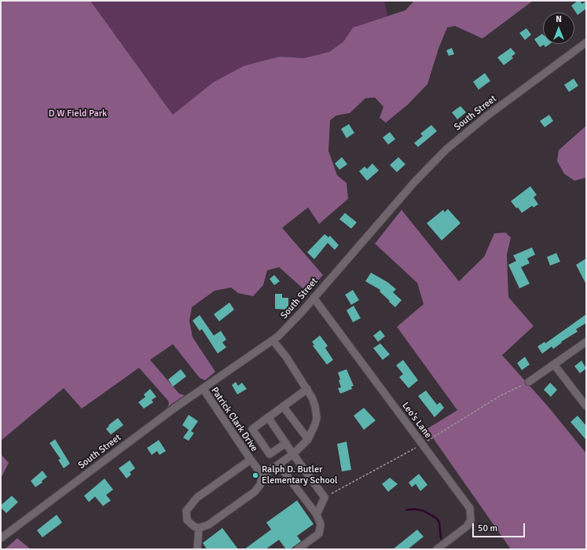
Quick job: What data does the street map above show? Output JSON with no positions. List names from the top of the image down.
{
  "streets": {
    "street": ["South Street", "Patrick Clark Drive", "Leo's Lane"]
  },
  "crossings": [
    ["South Street", "Patrick Clark Drive"],
    ["South Street", "Leo's Lane"]
  ],
  "parks": ["D W Field Park"],
  "places": ["Ralph D. Butler Elementary School"],
  "scale_bar": "50 m",
  "north": "top"
}
